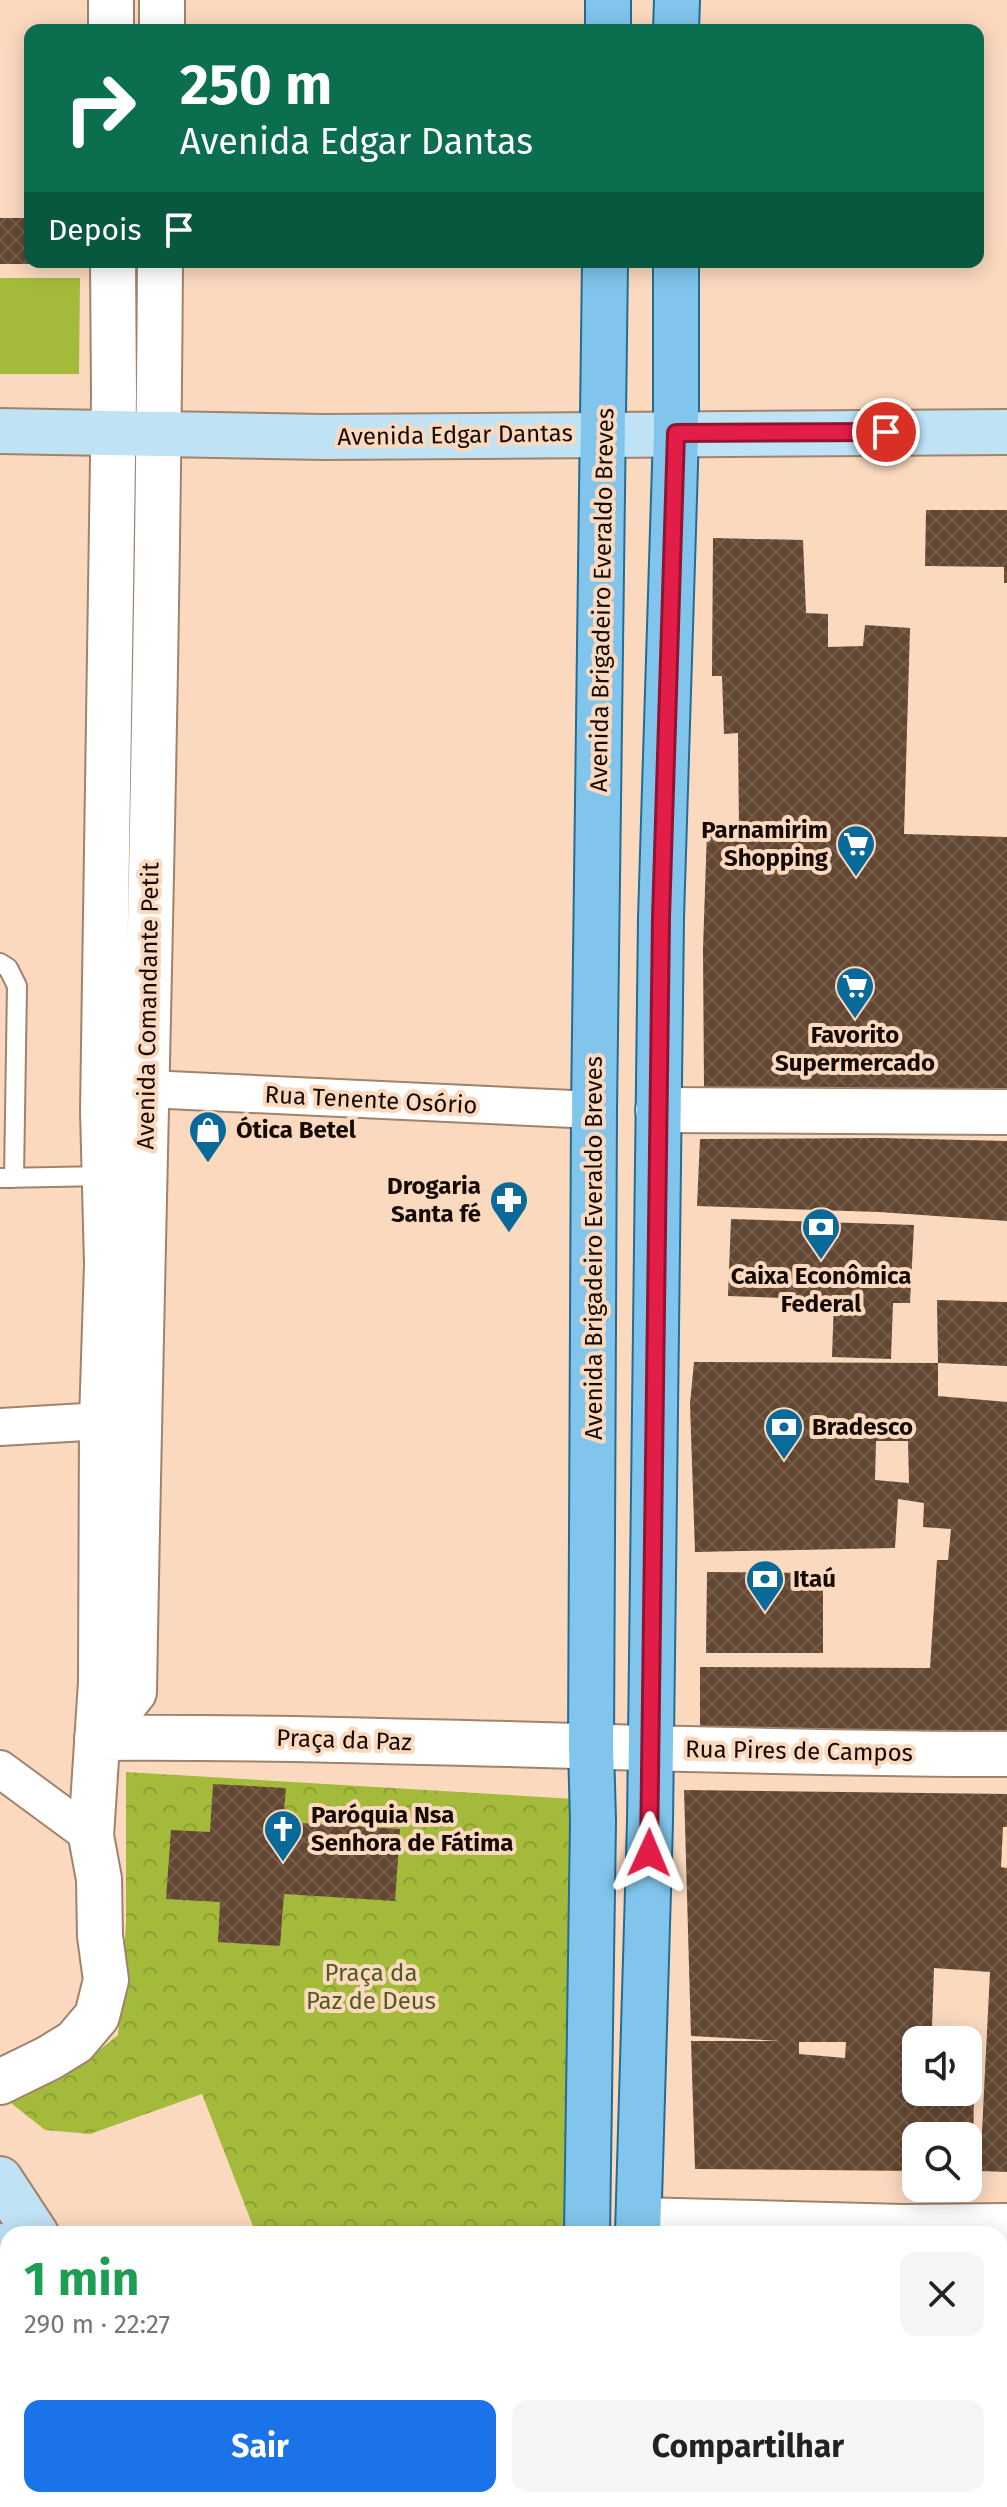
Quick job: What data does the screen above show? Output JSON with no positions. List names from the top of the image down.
{
  "streets": {
    "main road": ["Avenida Edgar Dantas", "Avenida Brigadeiro Everaldo Breves"],
    "street": [
      "Avenida Comandante Petit",
      "Rua Tenente Osório",
      "Praça da Paz",
      "Rua Pires de Campos"
    ]
  },
  "crossings": [
    ["Avenida Edgar Dantas", "Avenida Brigadeiro Everaldo Breves"],
    ["Avenida Edgar Dantas", "Avenida Comandante Petit"],
    ["Avenida Brigadeiro Everaldo Breves", "Rua Tenente Osório"],
    ["Avenida Brigadeiro Everaldo Breves", "Praça da Paz"],
    ["Avenida Brigadeiro Everaldo Breves", "Rua Pires de Campos"],
    ["Avenida Comandante Petit", "Rua Tenente Osório"],
    ["Avenida Comandante Petit", "Praça da Paz"],
    ["Praça da Paz", "Rua Pires de Campos"]
  ],
  "parks": ["Praça da Paz de Deus"],
  "places": {
    "supermarket": ["Parnamirim Shopping", "Favorito Supermercado"],
    "shop": ["Ótica Betel"],
    "pharmacy": ["Drogaria Santa fé"],
    "bank": ["Caixa Econômica Federal", "Bradesco", "Itaú"],
    "church": ["Paróquia Nsa Senhora de Fátima"]
  },
  "page": {
    "turn": ["250 m", "Avenida Edgar Dantas"],
    "then": "Depois",
    "heading": ["1 min", "290 m · 22:27"],
    "buttons": ["Sair", "Compartilhar"]
  }
}
